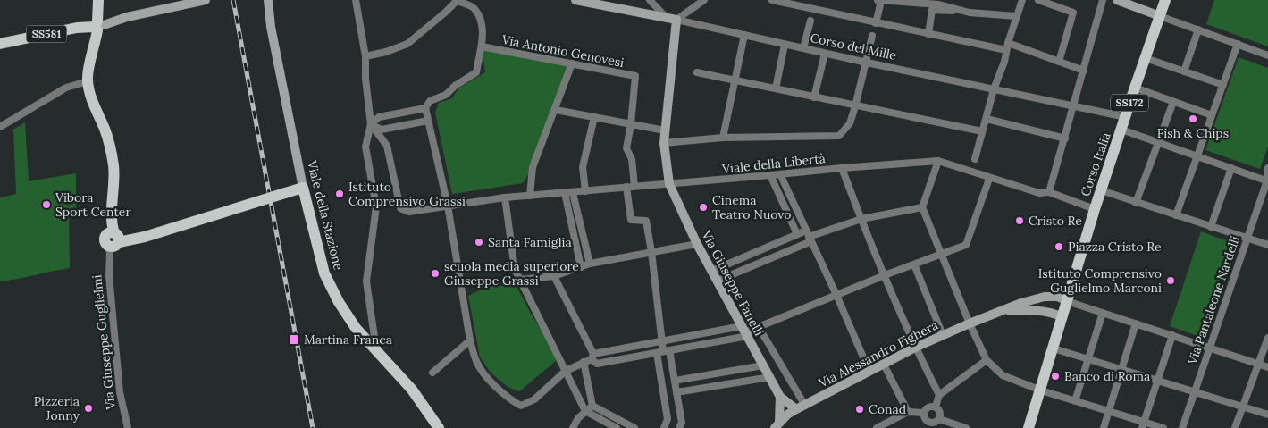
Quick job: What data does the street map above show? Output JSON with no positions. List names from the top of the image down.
{
  "streets": {
    "main road": [
      "SS581",
      "SS172",
      "Corso Italia",
      "Viale della Stazione"
    ],
    "street": [
      "Corso dei Mille",
      "Via Antonio Genovesi",
      "Viale della Libertà",
      "Via Giuseppe Fanelli",
      "Via Pantaleone Nardelli",
      "Via Giuseppe Guglielmi",
      "Via Alessandro Fighera"
    ]
  },
  "crossings": [
    ["Corso dei Mille", "Corso Italia"],
    ["Corso dei Mille", "Via Giuseppe Fanelli"],
    ["Via Antonio Genovesi", "Viale della Libertà"],
    ["SS172", "Corso Italia"],
    ["Viale della Libertà", "Corso Italia"],
    ["Viale della Libertà", "Via Giuseppe Fanelli"],
    ["Corso Italia", "Via Alessandro Fighera"],
    ["Via Giuseppe Fanelli", "Via Alessandro Fighera"]
  ],
  "places": {
    "other": [
      "Fish & Chips",
      "Istituto Comprensivo Grassi",
      "Vibora Sport Center",
      "Cinema Teatro Nuovo",
      "Cristo Re",
      "Santa Famiglia",
      "Piazza Cristo Re",
      "scuola media superiore Giuseppe Grassi",
      "Istituto Comprensivo Guglielmo Marconi",
      "Banco di Roma",
      "Pizzeria Jonny",
      "Conad"
    ],
    "transit": ["Martina Franca"]
  }
}
